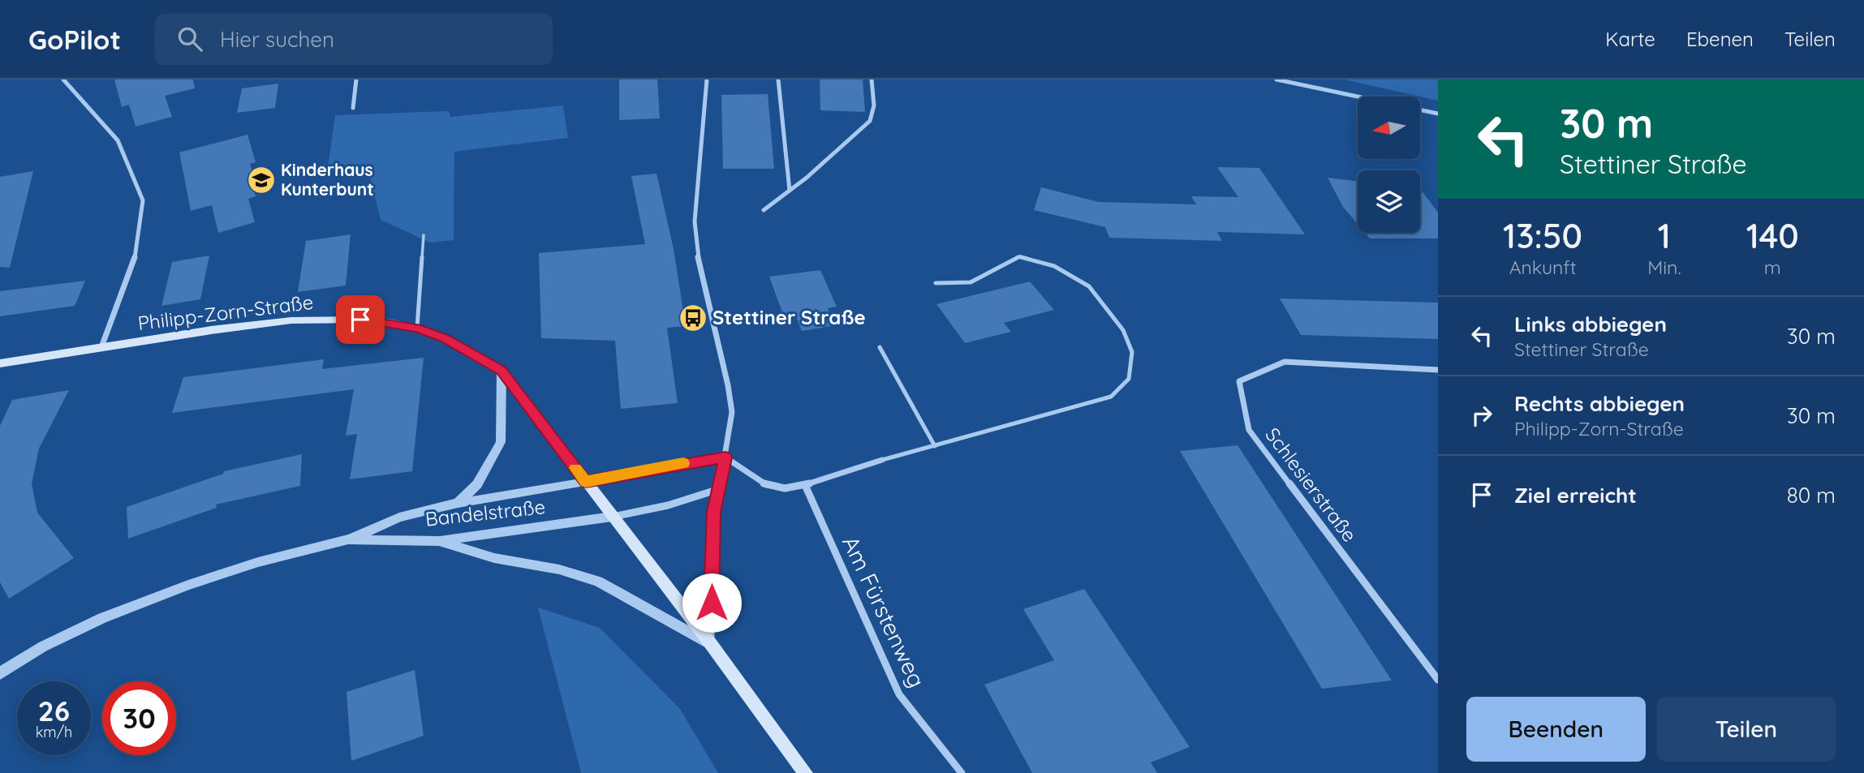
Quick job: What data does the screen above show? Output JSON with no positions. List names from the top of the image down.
{
  "streets": {
    "main road": ["Philipp-Zorn-Straße"],
    "street": ["Schlesierstraße", "Bandelstraße", "Am Fürstenweg"]
  },
  "crossings": [
    ["Philipp-Zorn-Straße", "Bandelstraße"]
  ],
  "places": {
    "school or university": ["Kinderhaus Kunterbunt"],
    "bus stop": ["Stettiner Straße"]
  },
  "north": "left",
  "page": {
    "header": "GoPilot",
    "search": "Hier suchen",
    "nav": ["Karte", "Ebenen", "Teilen"],
    "turn": ["30 m", "Stettiner Straße"],
    "eta": [
      "13:50",
      "Ankunft",
      "1",
      "Min.",
      "140",
      "m"
    ],
    "list": [
      {
        "name": "Links abbiegen",
        "note": "Stettiner Straße",
        "value": "30 m"
      },
      {
        "name": "Rechts abbiegen",
        "note": "Philipp-Zorn-Straße",
        "value": "30 m"
      },
      {
        "name": "Ziel erreicht",
        "value": "80 m"
      }
    ],
    "speed": "26 km/h",
    "limit": "30",
    "buttons": ["Beenden", "Teilen"]
  }
}
